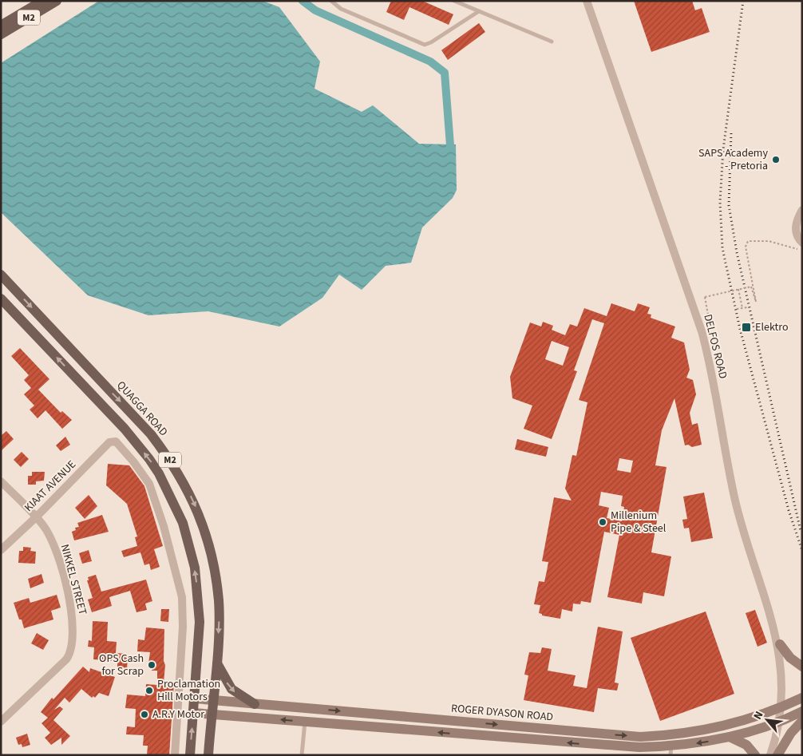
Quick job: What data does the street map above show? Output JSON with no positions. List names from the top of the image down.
{
  "streets": {
    "main road": ["M2", "QUAGGA ROAD", "ROGER DYASON ROAD"],
    "street": ["DELFOS ROAD", "KIAAT AVENUE", "NIKKEL STREET"]
  },
  "crossings": [
    ["M2", "ROGER DYASON ROAD"],
    ["DELFOS ROAD", "ROGER DYASON ROAD"],
    ["QUAGGA ROAD", "ROGER DYASON ROAD"],
    ["KIAAT AVENUE", "NIKKEL STREET"]
  ],
  "places": {
    "other": [
      "SAPS Academy - Pretoria",
      "Millenium Pipe & Steel",
      "OPS Cash for Scrap",
      "Proclamation Hill Motors",
      "A.R.Y Motor"
    ],
    "transit": ["Elektro"]
  },
  "north": "top left"
}
